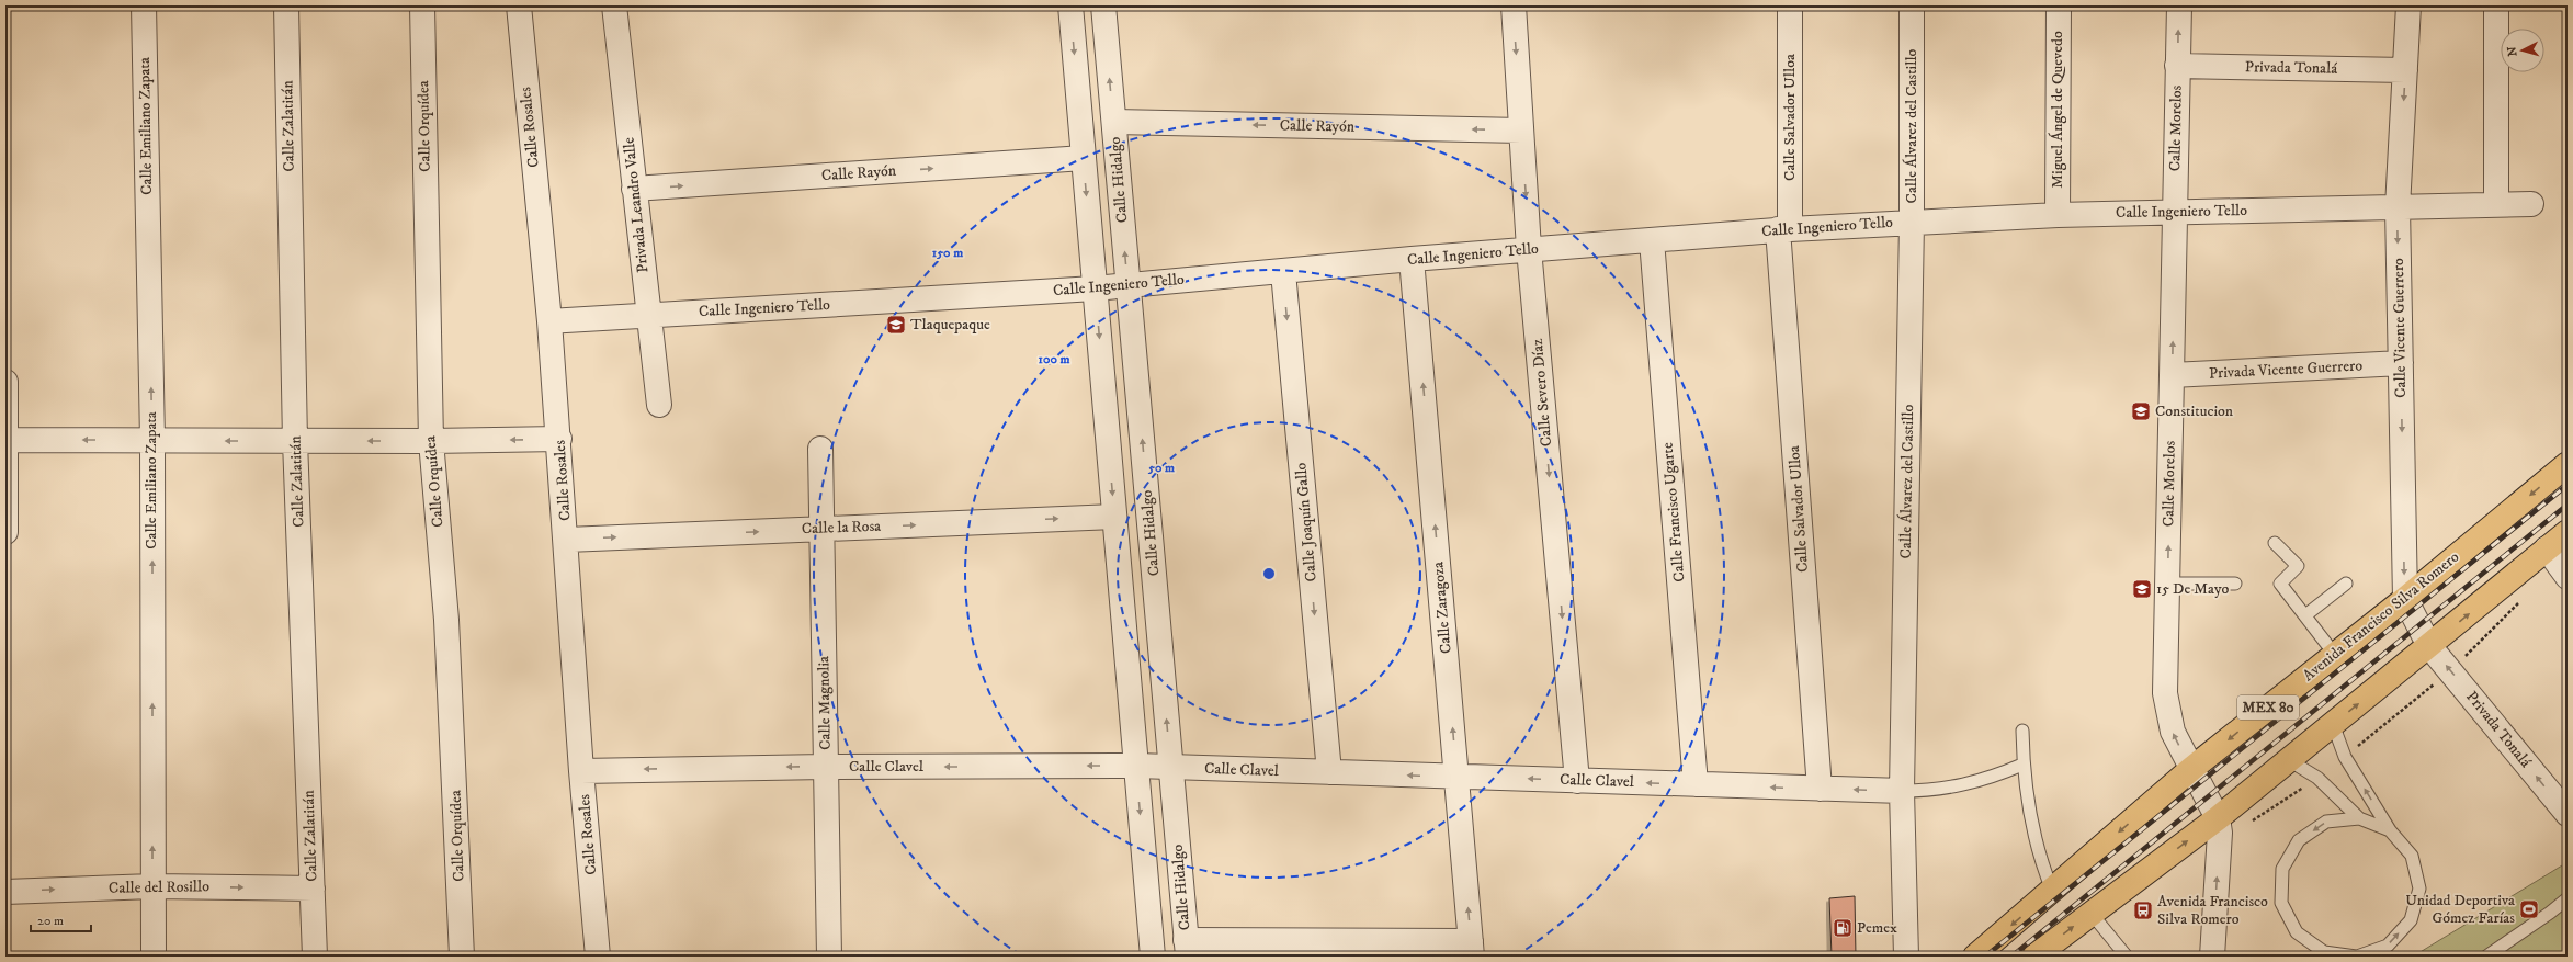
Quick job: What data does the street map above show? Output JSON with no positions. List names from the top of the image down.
{
  "streets": {
    "main road": ["Avenida Francisco Silva Romero", "MEX 80"],
    "street": [
      "Privada Tonalá",
      "Miguel Ángel de Quevedo",
      "Calle Salvador Ulloa",
      "Calle Emiliano Zapata",
      "Calle Zalatitán",
      "Calle Orquídea",
      "Calle Rayón",
      "Calle Álvarez del Castillo",
      "Calle Rosales",
      "Calle Morelos",
      "Calle Hidalgo",
      "Privada Leandro Valle",
      "Calle Ingeniero Tello",
      "Calle Vicente Guerrero",
      "Privada Vicente Guerrero",
      "Calle Severo Díaz",
      "Calle Francisco Ugarte",
      "Calle Joaquín Gallo",
      "Calle la Rosa",
      "Calle Zaragoza",
      "Calle Magnolia",
      "Calle Clavel",
      "Calle del Rosillo"
    ]
  },
  "crossings": [
    ["Privada Tonalá", "Calle Morelos"],
    ["Privada Tonalá", "Calle Vicente Guerrero"],
    ["Miguel Ángel de Quevedo", "Calle Ingeniero Tello"],
    ["Calle Salvador Ulloa", "Calle Ingeniero Tello"],
    ["Calle Salvador Ulloa", "Calle Clavel"],
    ["Calle Emiliano Zapata", "Calle del Rosillo"],
    ["Calle Zalatitán", "Calle del Rosillo"],
    ["Calle Rayón", "Calle Hidalgo"],
    ["Calle Rayón", "Privada Leandro Valle"],
    ["Calle Rayón", "Calle Severo Díaz"],
    ["Calle Álvarez del Castillo", "Calle Ingeniero Tello"],
    ["Calle Álvarez del Castillo", "Calle Clavel"],
    ["Calle Rosales", "Calle Ingeniero Tello"],
    ["Calle Rosales", "Calle la Rosa"],
    ["Calle Rosales", "Calle Clavel"],
    ["Calle Morelos", "Calle Ingeniero Tello"],
    ["Calle Morelos", "Privada Vicente Guerrero"],
    ["Calle Morelos", "Avenida Francisco Silva Romero"],
    ["Calle Hidalgo", "Calle Ingeniero Tello"],
    ["Calle Hidalgo", "Calle Clavel"],
    ["Privada Leandro Valle", "Calle Ingeniero Tello"],
    ["Calle Ingeniero Tello", "Calle Vicente Guerrero"],
    ["Calle Ingeniero Tello", "Calle Severo Díaz"],
    ["Calle Ingeniero Tello", "Calle Francisco Ugarte"],
    ["Calle Ingeniero Tello", "Calle Joaquín Gallo"],
    ["Calle Ingeniero Tello", "Calle Zaragoza"],
    ["Calle Vicente Guerrero", "Privada Vicente Guerrero"],
    ["Calle Vicente Guerrero", "Avenida Francisco Silva Romero"],
    ["Calle Severo Díaz", "Calle Clavel"],
    ["Calle Francisco Ugarte", "Calle Clavel"],
    ["Calle Joaquín Gallo", "Calle Clavel"],
    ["Calle la Rosa", "Calle Magnolia"],
    ["Calle Zaragoza", "Calle Clavel"],
    ["Calle Magnolia", "Calle Clavel"]
  ],
  "one_way": [
    "Privada Tonalá",
    "Calle Emiliano Zapata",
    "Calle Morelos",
    "Calle Vicente Guerrero",
    "Calle Severo Díaz",
    "Calle la Rosa",
    "Calle Zaragoza",
    "Calle Clavel",
    "Calle del Rosillo"
  ],
  "places": {
    "school or university": ["Tlaquepaque", "Constitucion", "15 De Mayo"],
    "sports": ["Unidad Deportiva Gómez Farías"],
    "bus stop": ["Avenida Francisco Silva Romero"],
    "fuel station": ["Pemex"]
  },
  "scale_bar": "20 m",
  "north": "left",
  "rings": ["150 m", "100 m", "50 m"]
}
